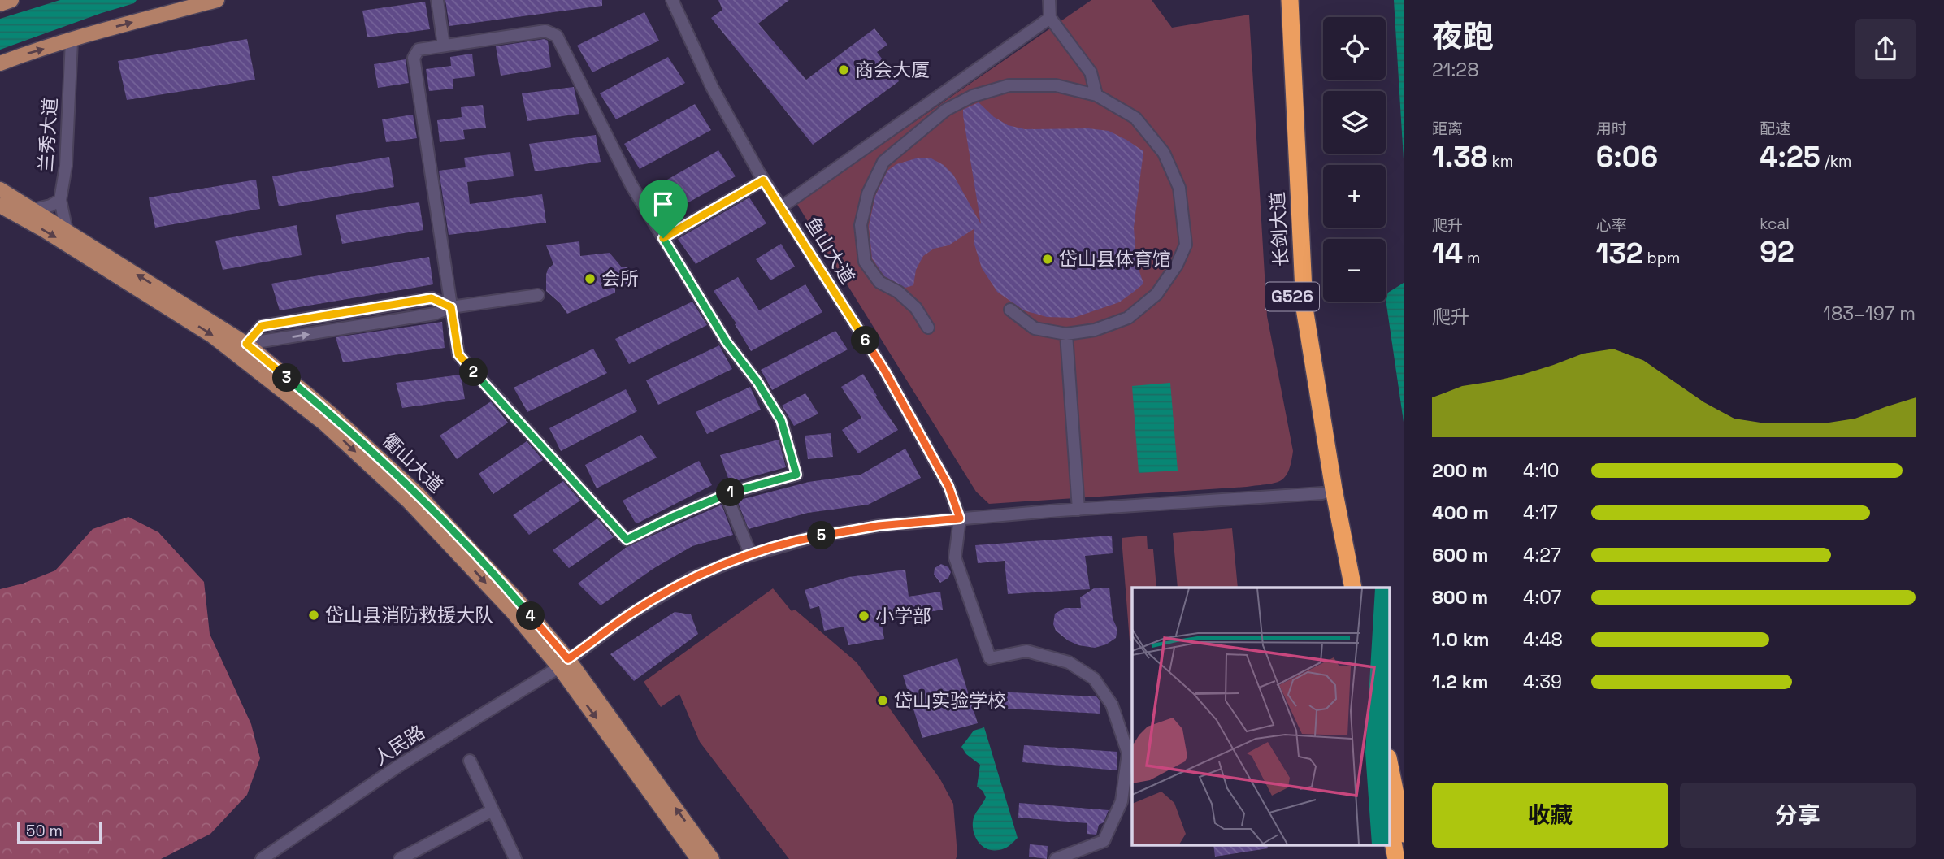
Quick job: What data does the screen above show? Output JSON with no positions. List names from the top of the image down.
{
  "streets": {
    "highway": ["长剑大道", "G526"],
    "main road": ["衢山大道"],
    "street": ["兰秀大道", "鱼山大道", "人民路"]
  },
  "crossings": [
    ["兰秀大道", "衢山大道"],
    ["长剑大道", "人民路"],
    ["鱼山大道", "人民路"],
    ["衢山大道", "人民路"]
  ],
  "places": [
    "商会大厦",
    "岱山县体育馆",
    "会所",
    "岱山县消防救援大队",
    "小学部",
    "岱山实验学校"
  ],
  "scale_bar": "50 m",
  "page": {
    "heading": ["夜跑", "21:28"],
    "map_buttons": ["+", "−"],
    "stats": [
      ["距离", "1.38 km"],
      ["用时", "6:06"],
      ["配速", "4:25 /km"],
      ["爬升", "14 m"],
      ["心率", "132 bpm"],
      ["kcal", "92"]
    ],
    "chart": ["爬升", "183–197 m"],
    "pins": [
      "6",
      "2",
      "3",
      "1",
      "5",
      "4"
    ],
    "list": [
      {
        "name": "200 m",
        "note": "4:10"
      },
      {
        "name": "400 m",
        "note": "4:17"
      },
      {
        "name": "600 m",
        "note": "4:27"
      },
      {
        "name": "800 m",
        "note": "4:07"
      },
      {
        "name": "1.0 km",
        "note": "4:48"
      },
      {
        "name": "1.2 km",
        "note": "4:39"
      }
    ],
    "buttons": ["收藏", "分享"],
    "scale": "50 m"
  }
}
